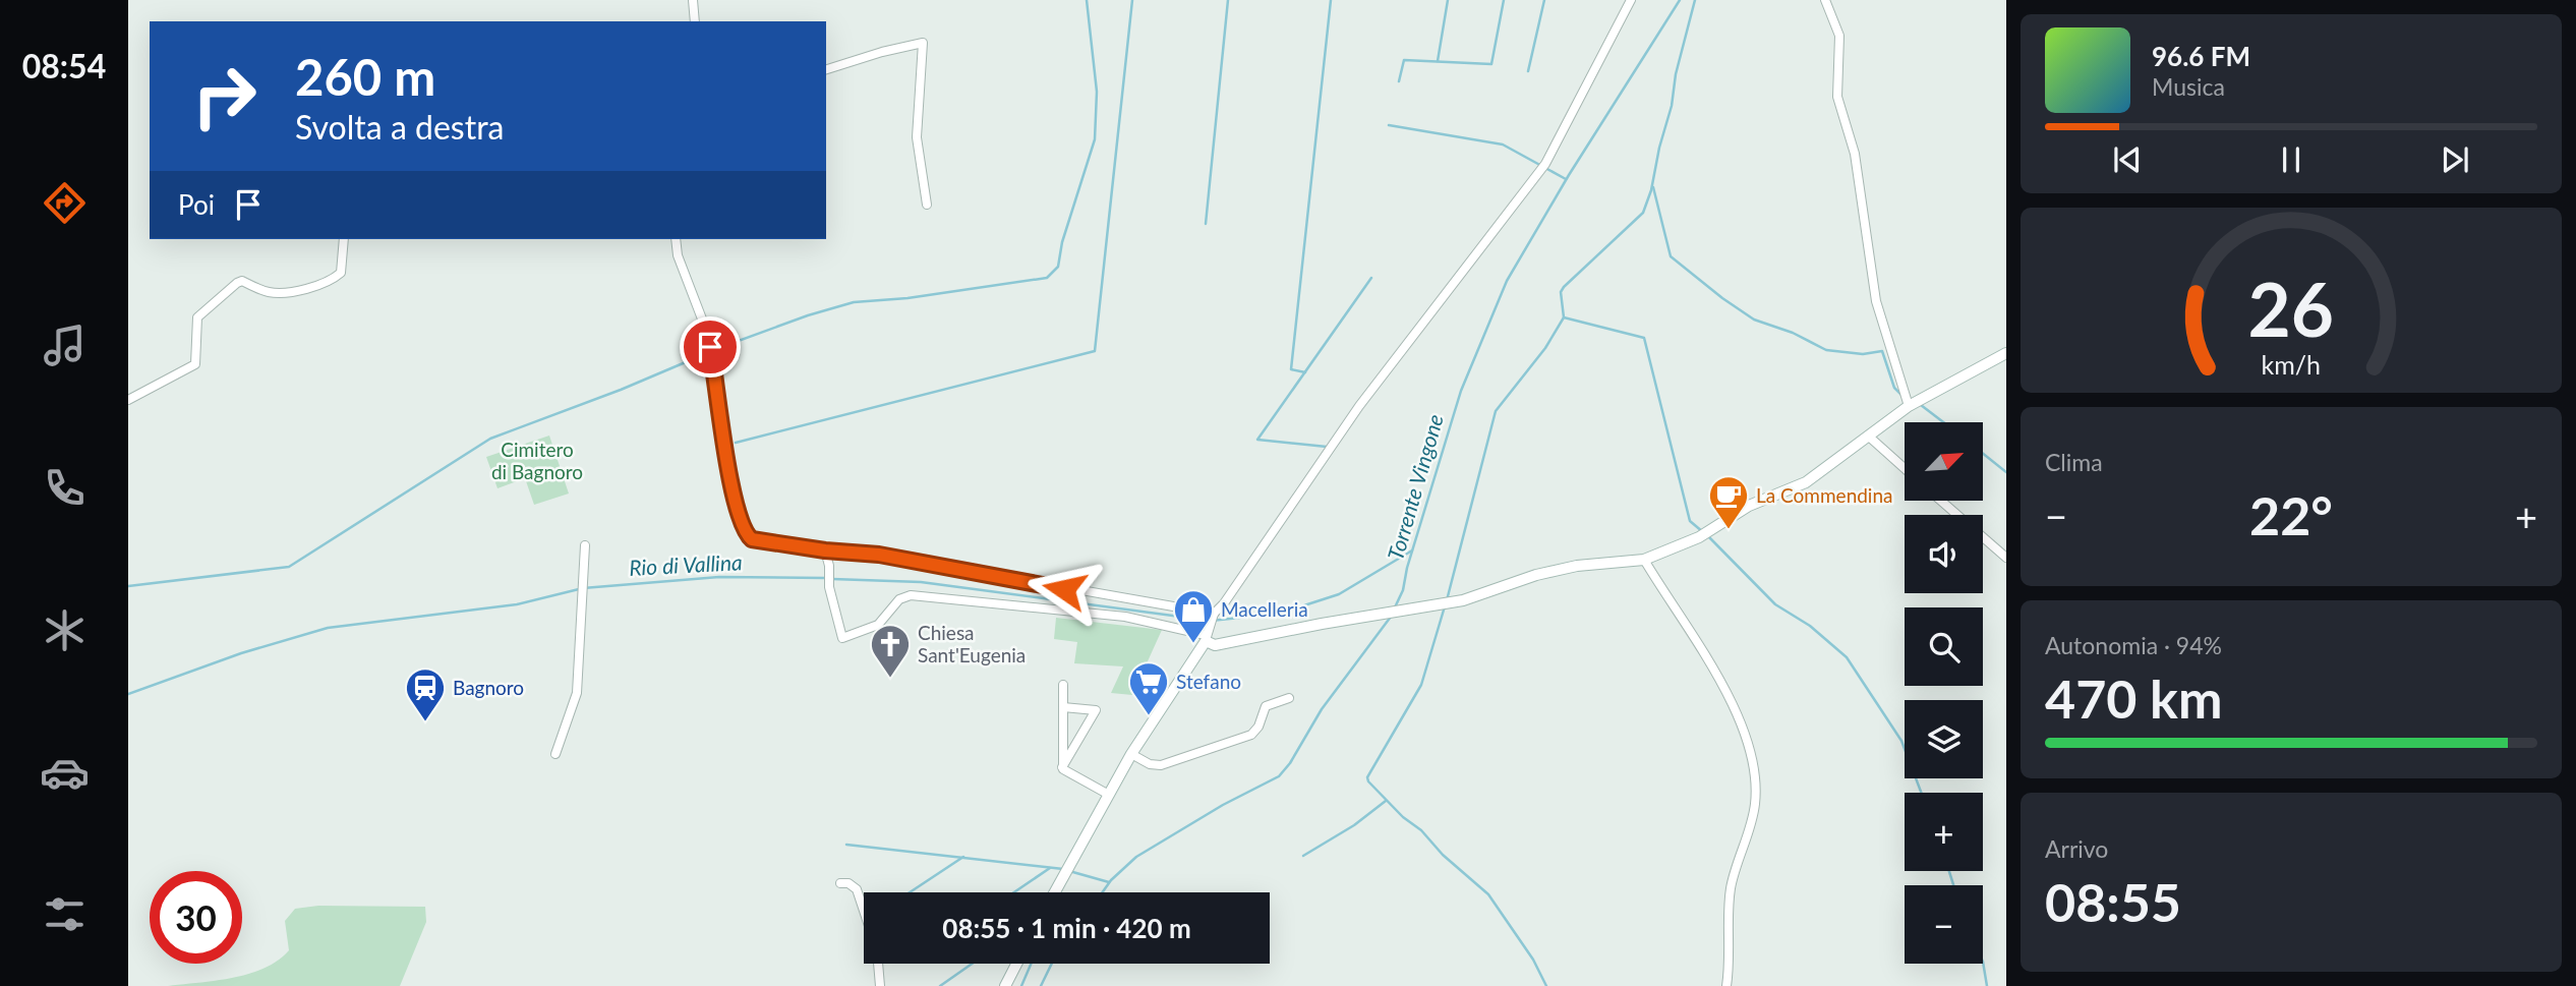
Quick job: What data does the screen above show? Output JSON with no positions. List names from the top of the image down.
{
  "water": ["Torrente Vingone", "Rio di Vallina"],
  "parks": ["Cimitero di Bagnoro"],
  "places": {
    "cafe": ["La Commendina"],
    "shop": ["Macelleria"],
    "church": ["Chiesa Sant'Eugenia"],
    "supermarket": ["Stefano"],
    "station": ["Bagnoro"]
  },
  "north": "top right",
  "page": {
    "tabs": "08:54",
    "turn": ["260 m", "Svolta a destra"],
    "song": ["96.6 FM", "Musica"],
    "then": "Poi",
    "tile": [
      "Clima",
      ["Autonomia · 94%", "470 km"],
      ["Arrivo", "08:55"]
    ],
    "map_buttons": ["+", "−"],
    "heat": ["−", "22°", "+"],
    "limit": "30",
    "trip": "08:55 · 1 min · 420 m",
    "gauge": ["26", "km/h"]
  }
}
